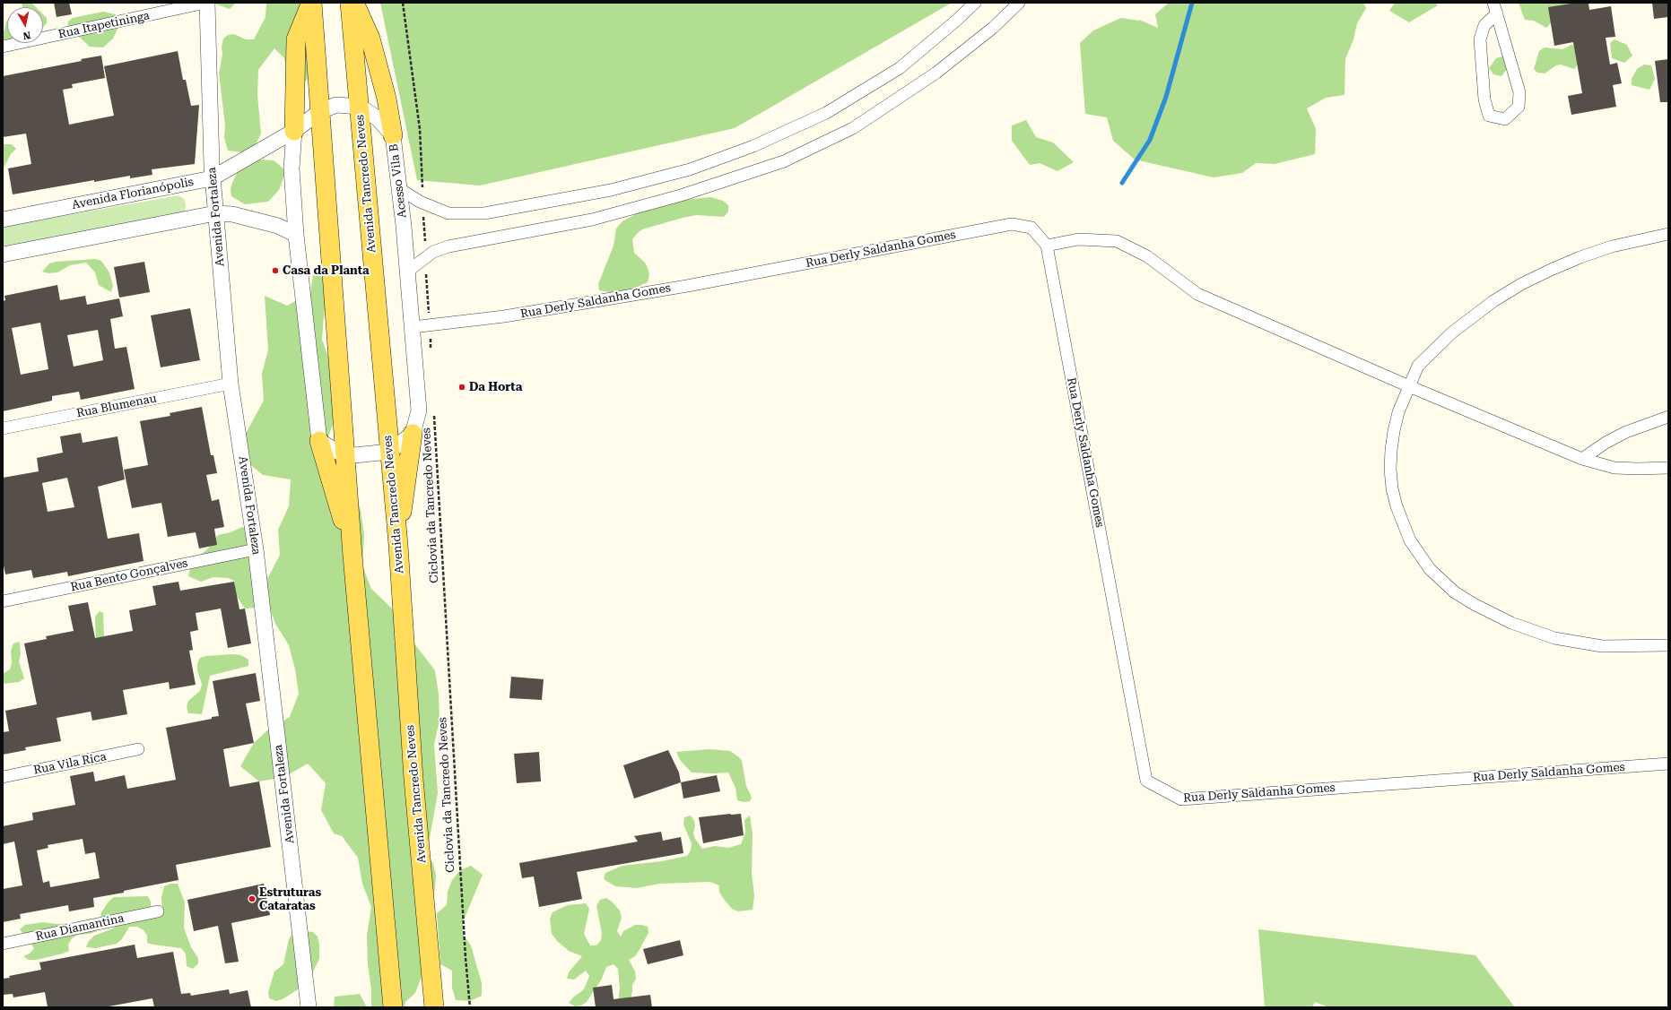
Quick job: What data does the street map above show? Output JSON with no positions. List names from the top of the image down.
{
  "streets": {
    "main road": ["Avenida Tancredo Neves"],
    "street": [
      "Rua Itapetininga",
      "Acesso Vila B",
      "Avenida Florianópolis",
      "Avenida Fortaleza",
      "Rua Derly Saldanha Gomes",
      "Rua Blumenau",
      "Rua Bento Gonçalves",
      "Rua Vila Rica",
      "Rua Diamantina"
    ],
    "path": ["Ciclovia da Tancredo Neves"]
  },
  "crossings": [
    ["Rua Itapetininga", "Avenida Fortaleza"],
    ["Acesso Vila B", "Avenida Tancredo Neves"],
    ["Acesso Vila B", "Avenida Florianópolis"],
    ["Acesso Vila B", "Rua Derly Saldanha Gomes"],
    ["Avenida Tancredo Neves", "Avenida Florianópolis"],
    ["Avenida Florianópolis", "Avenida Fortaleza"],
    ["Avenida Fortaleza", "Rua Blumenau"],
    ["Avenida Fortaleza", "Rua Bento Gonçalves"]
  ],
  "places": ["Casa da Planta", "Da Horta", "Estruturas Cataratas"],
  "north": "bottom"
}
